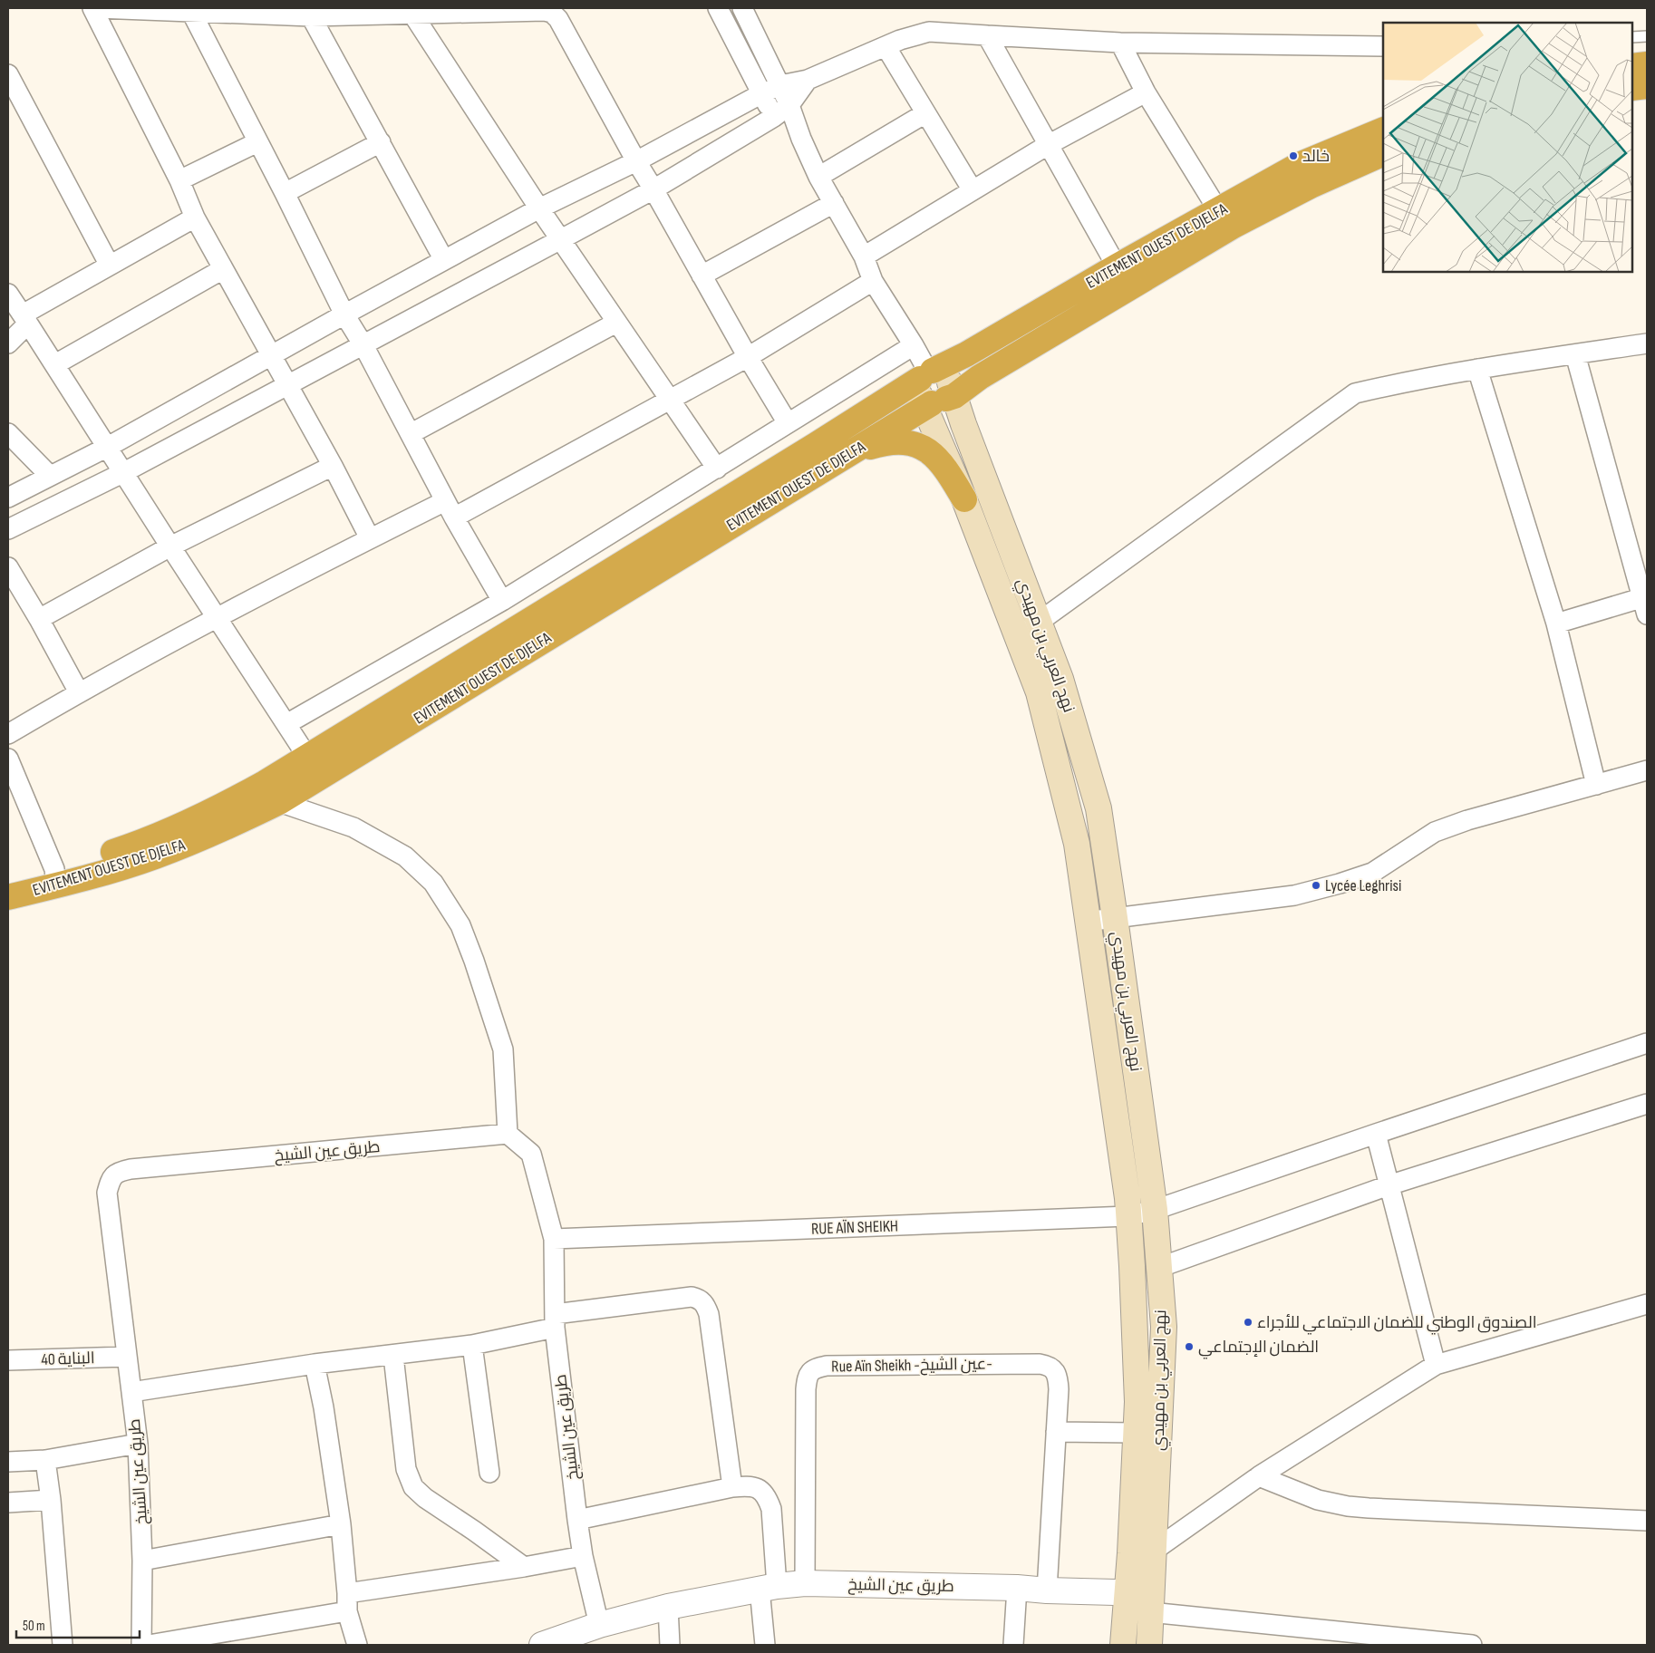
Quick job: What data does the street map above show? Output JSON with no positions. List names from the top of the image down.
{
  "streets": {
    "highway": ["EVITEMENT OUEST DE DJELFA"],
    "main road": ["نهج العربي بن مهيدي"],
    "street": [
      "طريق عين الشيخ",
      "RUE AÏN SHEIKH",
      "البناية 40",
      "Rue Aïn Sheikh -عين الشيخ-"
    ]
  },
  "crossings": [
    ["EVITEMENT OUEST DE DJELFA", "نهج العربي بن مهيدي"],
    ["نهج العربي بن مهيدي", "طريق عين الشيخ"],
    ["نهج العربي بن مهيدي", "RUE AÏN SHEIKH"],
    ["طريق عين الشيخ", "RUE AÏN SHEIKH"],
    ["طريق عين الشيخ", "البناية 40"],
    ["طريق عين الشيخ", "Rue Aïn Sheikh -عين الشيخ-"]
  ],
  "places": [
    "خالد",
    "Lycée Leghrisi",
    "الصندوق الوطني للضمان الاجتماعي للأجراء",
    "الضمان الإجتماعي"
  ],
  "scale_bar": "50 m"
}
